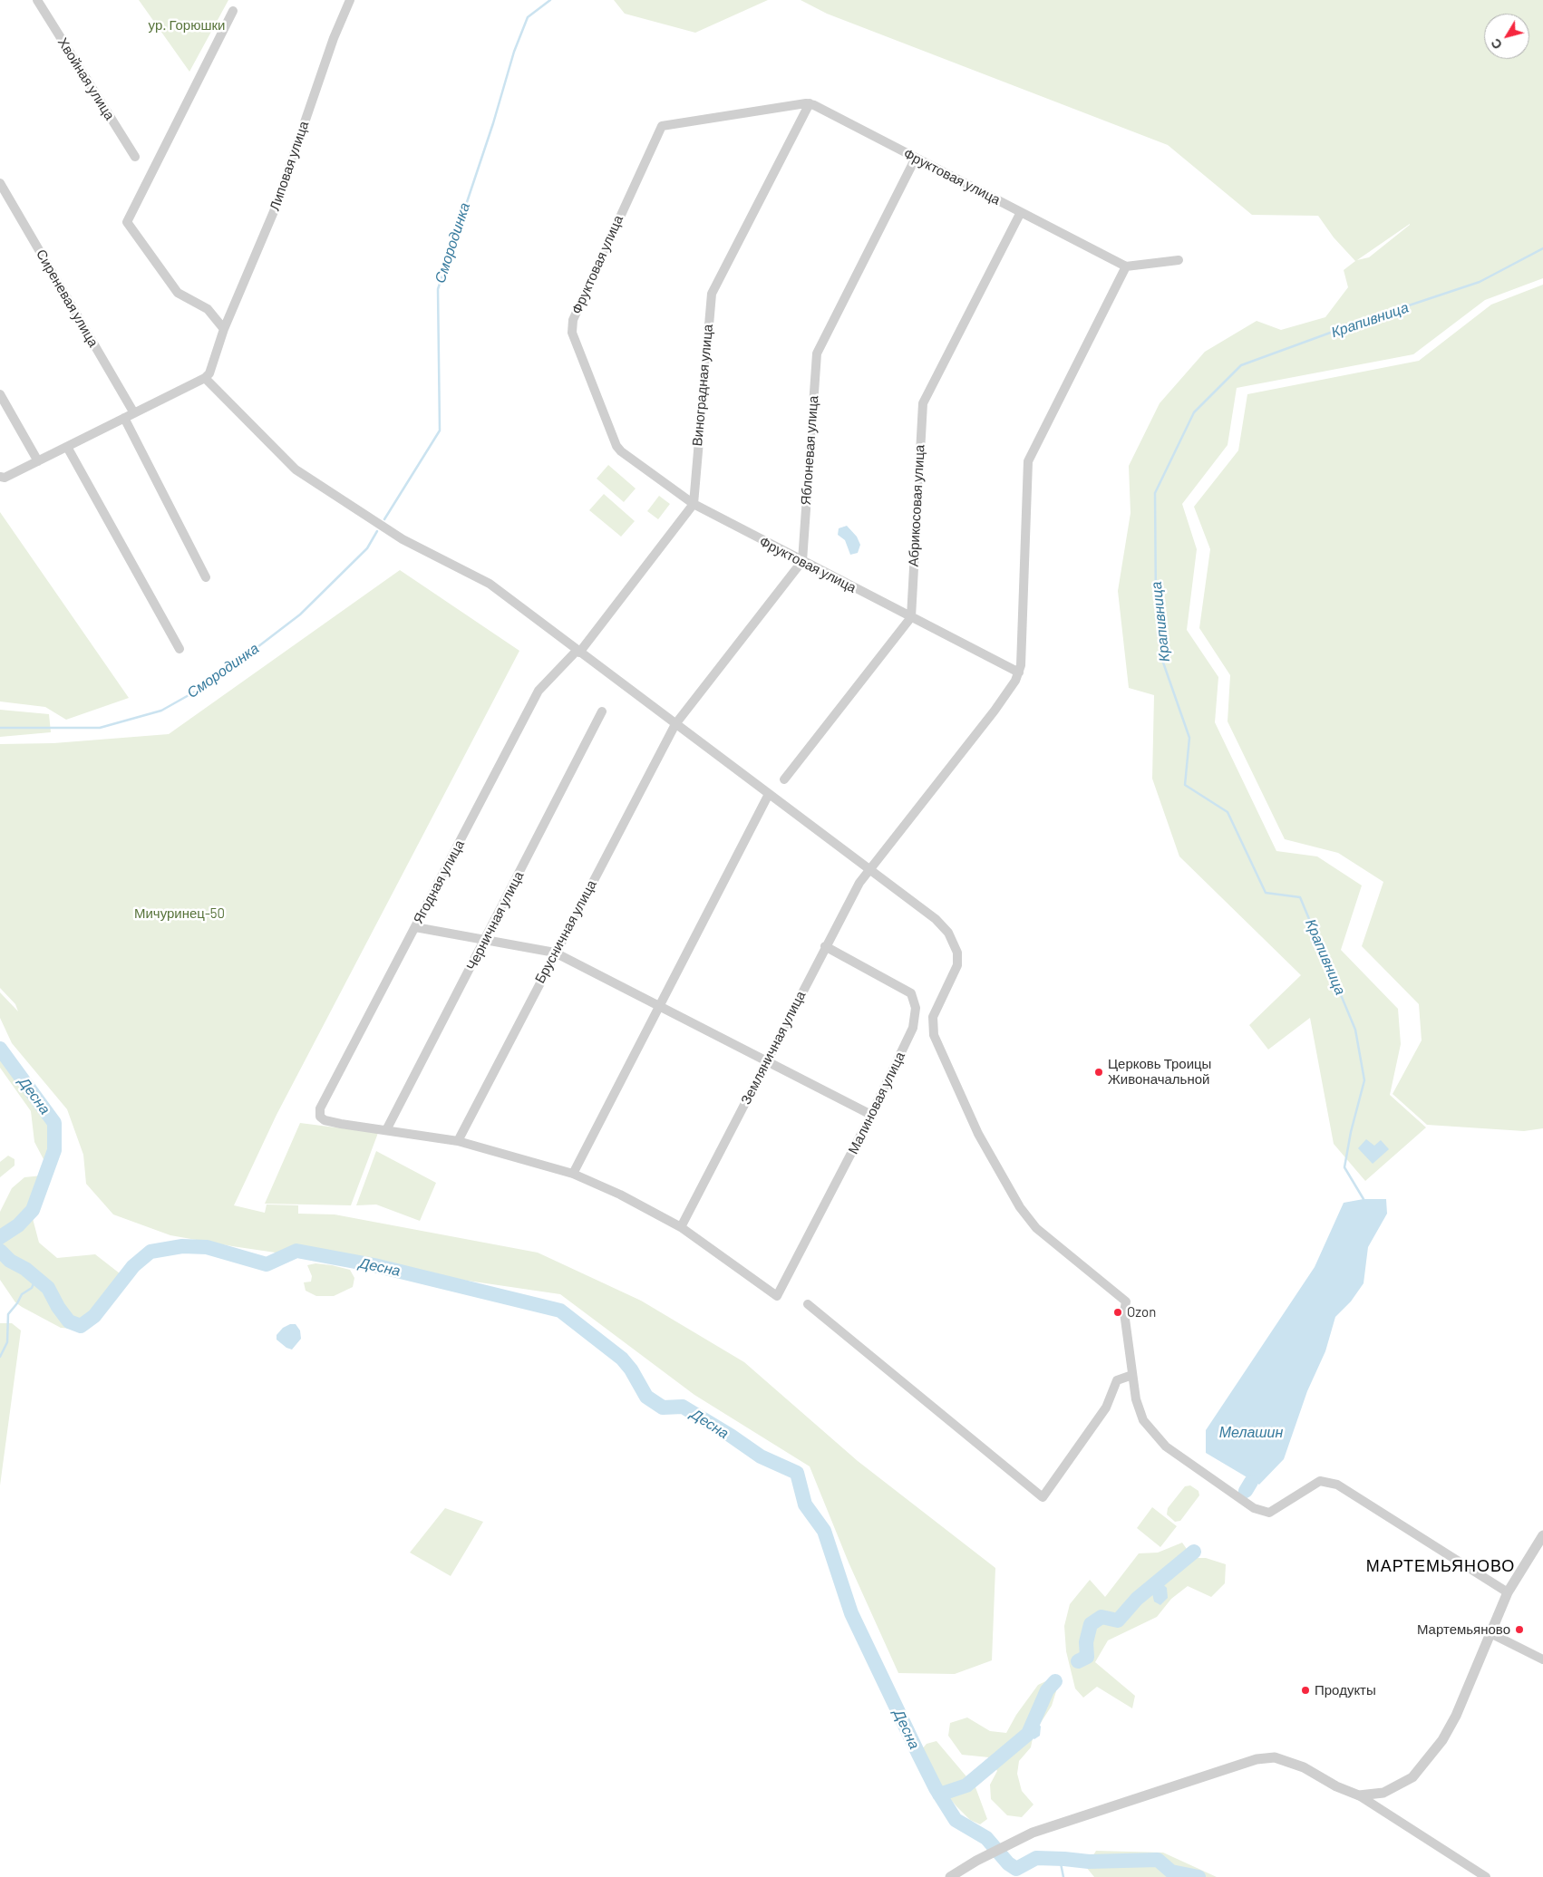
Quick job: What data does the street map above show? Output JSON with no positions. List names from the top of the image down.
{
  "streets": {
    "street": [
      "Хвойная улица",
      "Липовая улица",
      "Фруктовая улица",
      "Сиреневая улица",
      "Виноградная улица",
      "Яблоневая улица",
      "Абрикосовая улица",
      "Ягодная улица",
      "Черничная улица",
      "Брусничная улица",
      "Земляничная улица",
      "Малиновая улица"
    ]
  },
  "crossings": [
    ["Фруктовая улица", "Виноградная улица"],
    ["Фруктовая улица", "Яблоневая улица"],
    ["Фруктовая улица", "Абрикосовая улица"],
    ["Ягодная улица", "Черничная улица"],
    ["Земляничная улица", "Малиновая улица"]
  ],
  "districts": ["МАРТЕМЬЯНОВО"],
  "water": [
    "Смородинка",
    "Крапивница",
    "Десна",
    "Мелашин"
  ],
  "parks": ["ур. Горюшки", "Мичуринец-50"],
  "places": [
    "Церковь Троицы Живоначальной",
    "Ozon",
    "Мартемьяново",
    "Продукты"
  ],
  "north": "bottom left"
}
